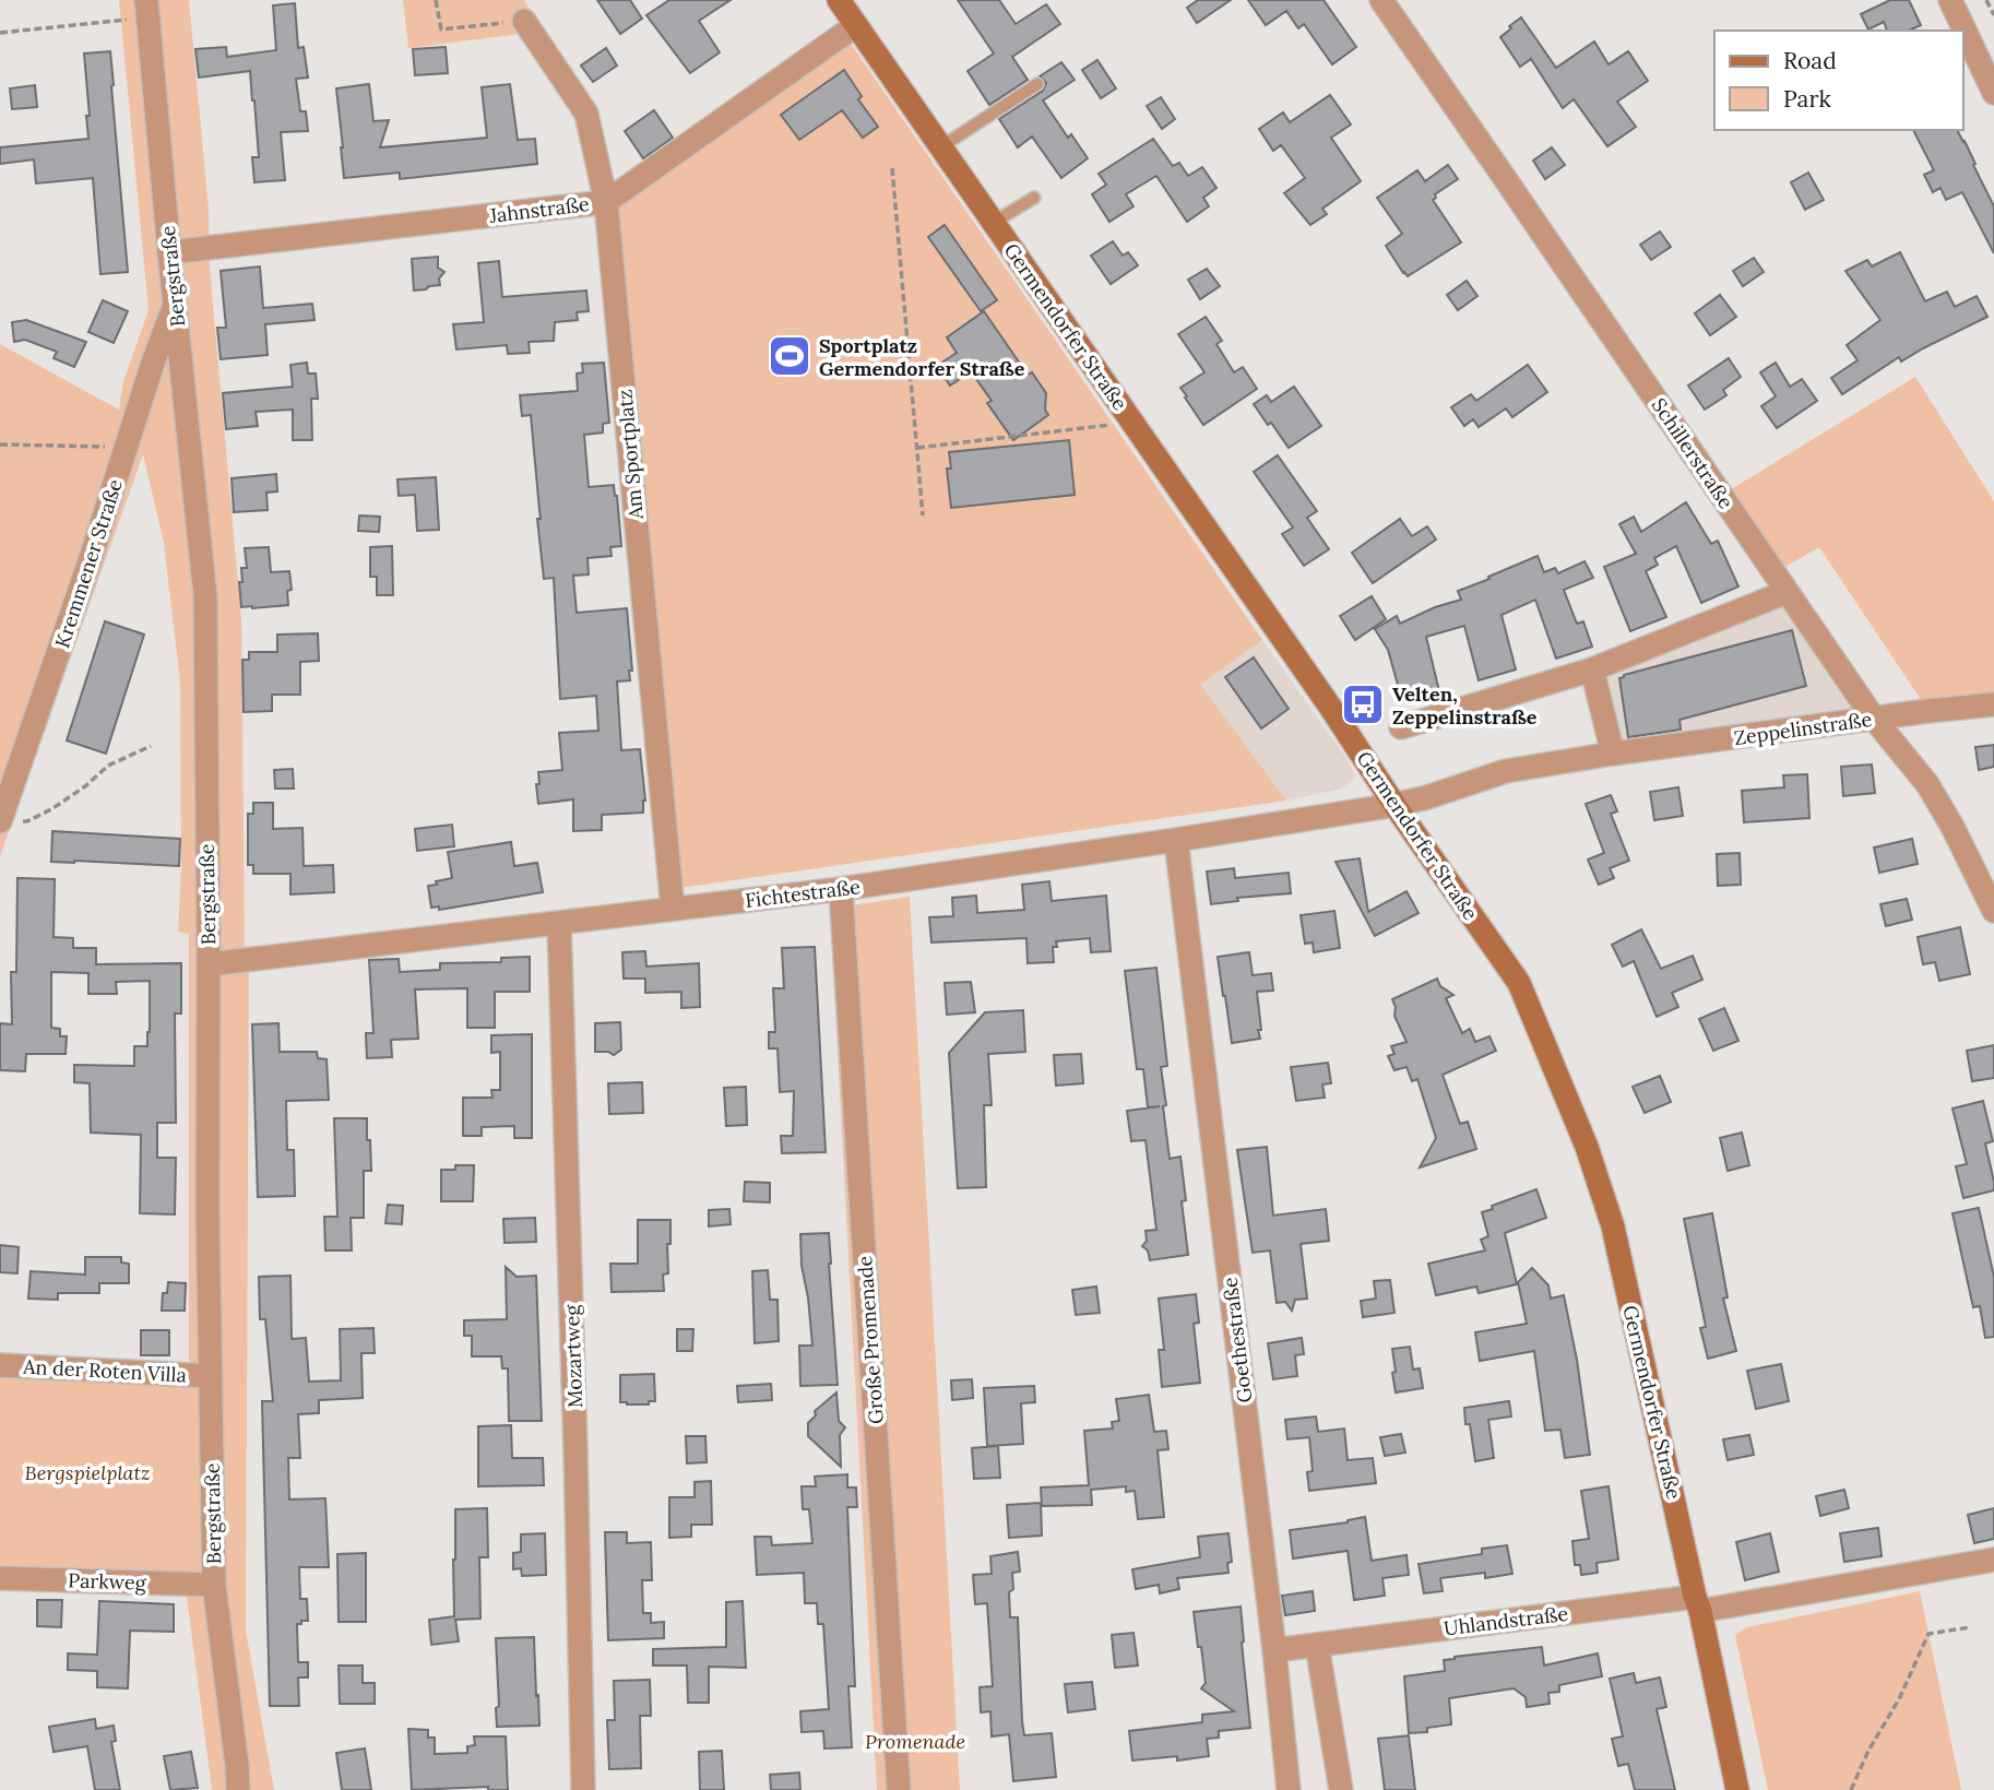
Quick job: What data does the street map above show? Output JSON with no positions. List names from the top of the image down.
{
  "streets": {
    "main road": ["Germendorfer Straße"],
    "street": [
      "Jahnstraße",
      "Bergstraße",
      "Schillerstraße",
      "Am Sportplatz",
      "Kremmener Straße",
      "Zeppelinstraße",
      "Fichtestraße",
      "Große Promenade",
      "Goethestraße",
      "Mozartweg",
      "An der Roten Villa",
      "Parkweg",
      "Uhlandstraße"
    ]
  },
  "crossings": [
    ["Jahnstraße", "Bergstraße"],
    ["Jahnstraße", "Germendorfer Straße"],
    ["Jahnstraße", "Am Sportplatz"],
    ["Bergstraße", "Kremmener Straße"],
    ["Bergstraße", "Fichtestraße"],
    ["Bergstraße", "An der Roten Villa"],
    ["Bergstraße", "Parkweg"],
    ["Germendorfer Straße", "Zeppelinstraße"],
    ["Germendorfer Straße", "Fichtestraße"],
    ["Germendorfer Straße", "Uhlandstraße"],
    ["Schillerstraße", "Zeppelinstraße"],
    ["Am Sportplatz", "Fichtestraße"],
    ["Zeppelinstraße", "Fichtestraße"],
    ["Fichtestraße", "Große Promenade"],
    ["Fichtestraße", "Goethestraße"],
    ["Fichtestraße", "Mozartweg"]
  ],
  "parks": ["Bergspielplatz", "Promenade"],
  "places": {
    "sports": ["Sportplatz Germendorfer Straße"],
    "bus stop": ["Velten, Zeppelinstraße"]
  },
  "legend": ["Road", "Park"]
}
